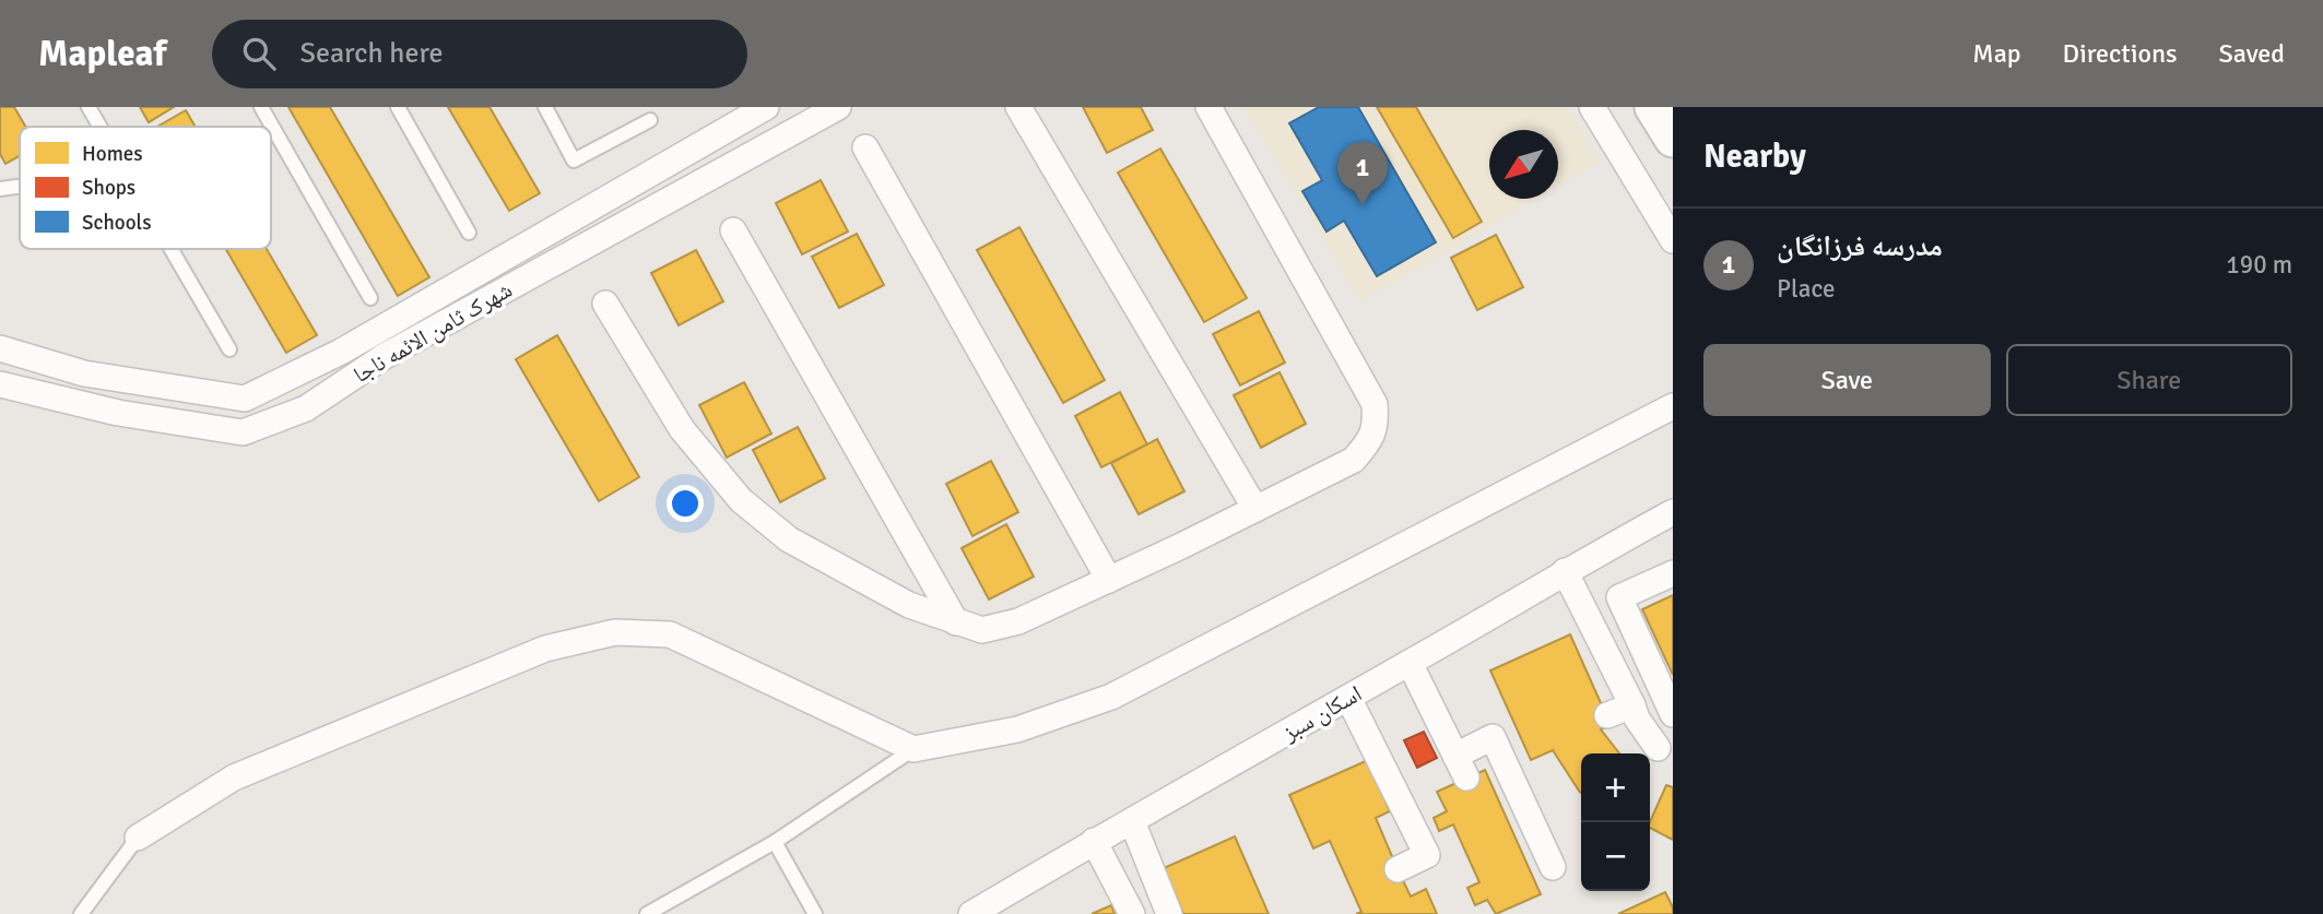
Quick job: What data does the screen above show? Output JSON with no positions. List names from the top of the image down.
{
  "streets": {
    "street": ["شهرک ثامن الائمه ناجا", "اسکان سبز"]
  },
  "legend": ["Homes", "Shops", "Schools"],
  "north": "bottom left",
  "page": {
    "header": "Mapleaf",
    "search": "Search here",
    "nav": ["Map", "Directions", "Saved"],
    "heading": "Nearby",
    "pins": "1",
    "list": [
      {
        "mark": "1",
        "name": "مدرسه فرزانگان",
        "note": "Place",
        "value": "190 m"
      }
    ],
    "buttons": ["Save", "Share"],
    "map_buttons": ["+", "−"]
  }
}
